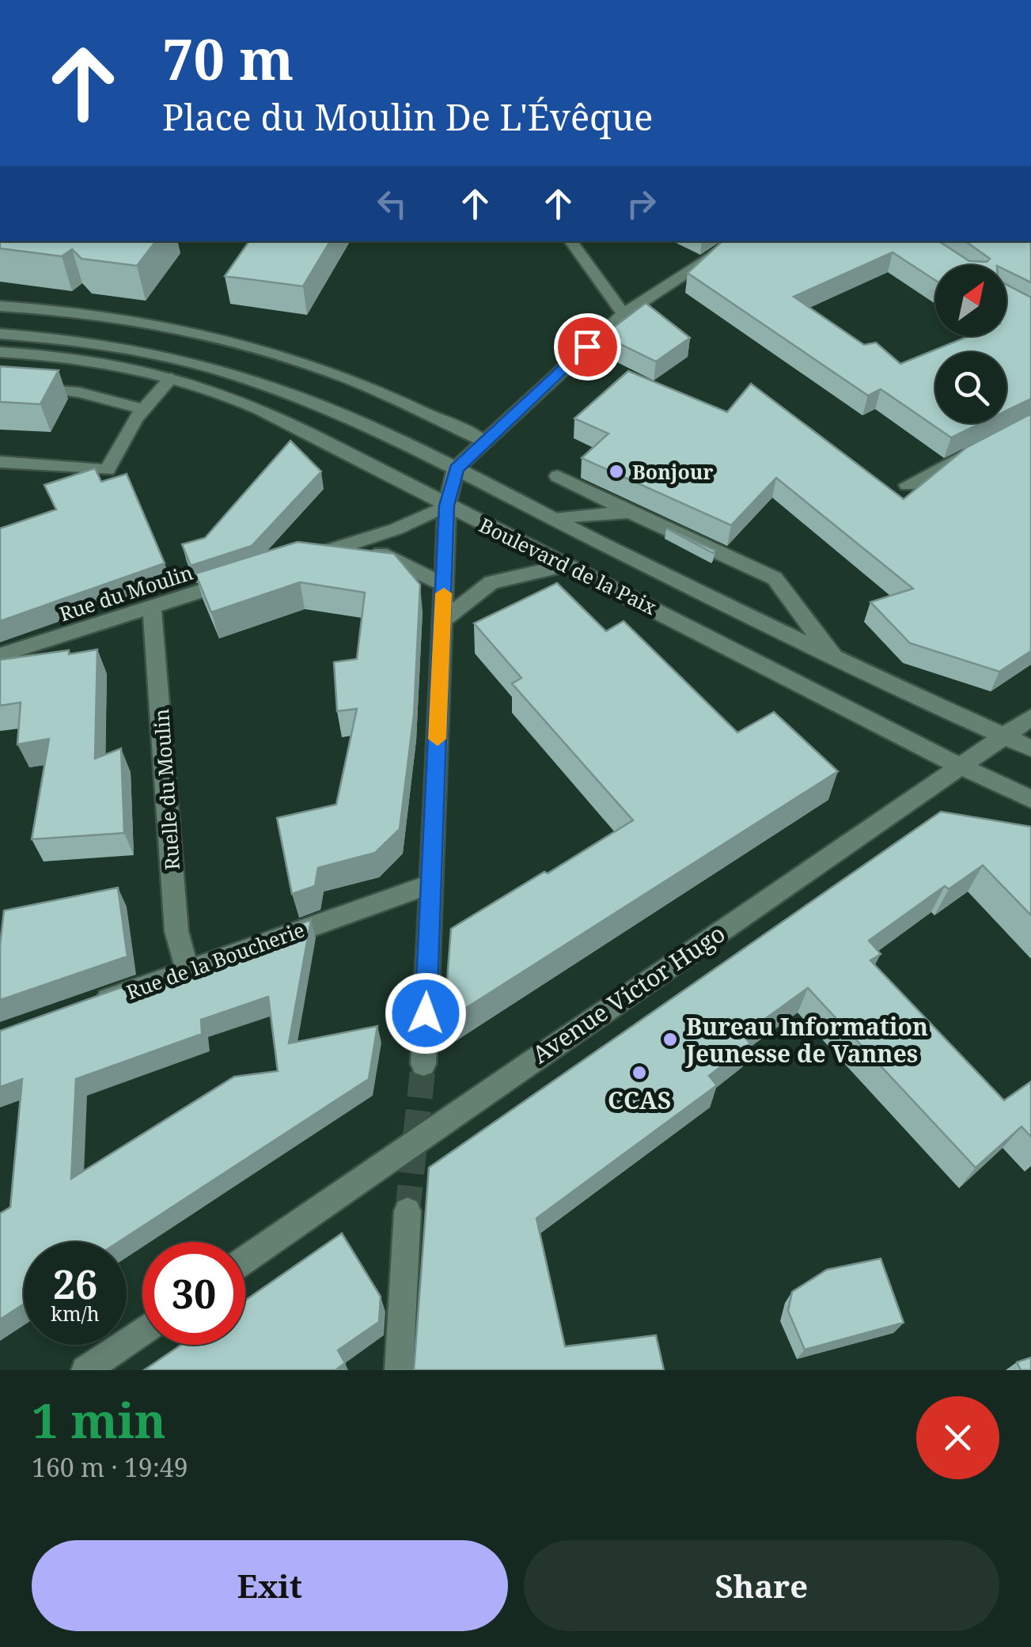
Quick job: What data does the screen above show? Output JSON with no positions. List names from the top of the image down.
{
  "streets": {
    "street": [
      "Boulevard de la Paix",
      "Rue du Moulin",
      "Ruelle du Moulin",
      "Rue de la Boucherie",
      "Avenue Victor Hugo"
    ]
  },
  "crossings": [
    ["Boulevard de la Paix", "Avenue Victor Hugo"],
    ["Rue du Moulin", "Ruelle du Moulin"],
    ["Ruelle du Moulin", "Rue de la Boucherie"]
  ],
  "places": ["Bonjour", "Bureau Information Jeunesse de Vannes", "CCAS"],
  "north": "top right",
  "page": {
    "turn": ["70 m", "Place du Moulin De L'Évêque"],
    "speed": "26 km/h",
    "limit": "30",
    "heading": ["1 min", "160 m · 19:49"],
    "buttons": ["Exit", "Share"]
  }
}
